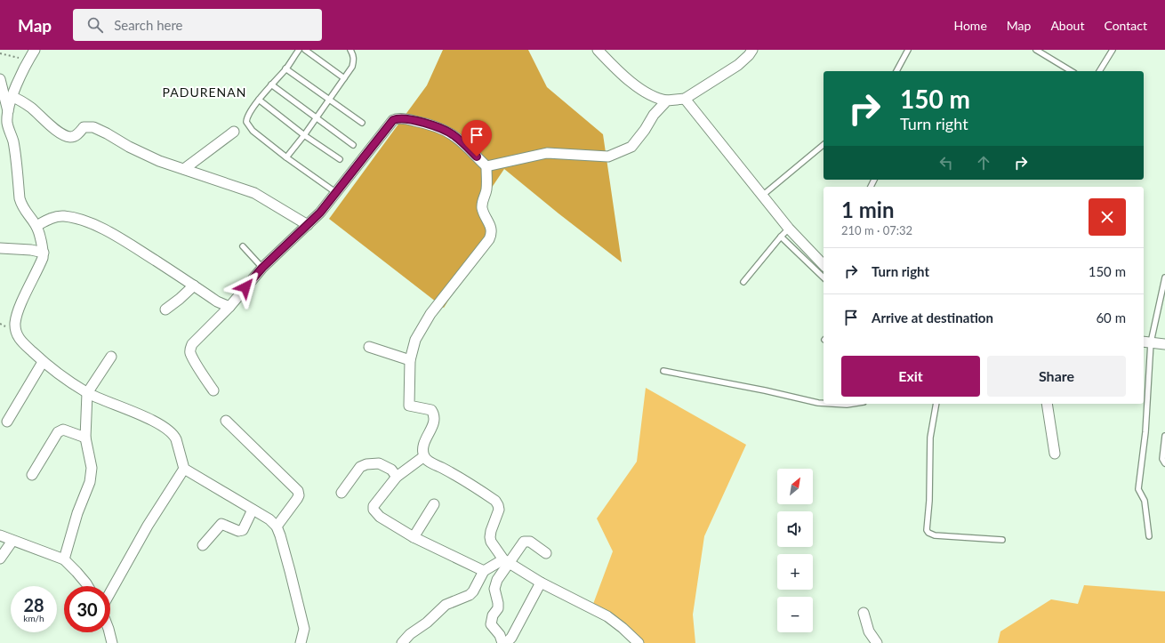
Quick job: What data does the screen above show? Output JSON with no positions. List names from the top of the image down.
{
  "districts": ["PADURENAN"],
  "north": "top right",
  "page": {
    "header": "Map",
    "search": "Search here",
    "nav": [
      "Home",
      "Map",
      "About",
      "Contact"
    ],
    "turn": ["150 m", "Turn right"],
    "heading": ["1 min", "210 m · 07:32"],
    "list": [
      {
        "name": "Turn right",
        "value": "150 m"
      },
      {
        "name": "Arrive at destination",
        "value": "60 m"
      }
    ],
    "buttons": ["Exit", "Share"],
    "map_buttons": ["+", "−"],
    "speed": "28 km/h",
    "limit": "30"
  }
}
